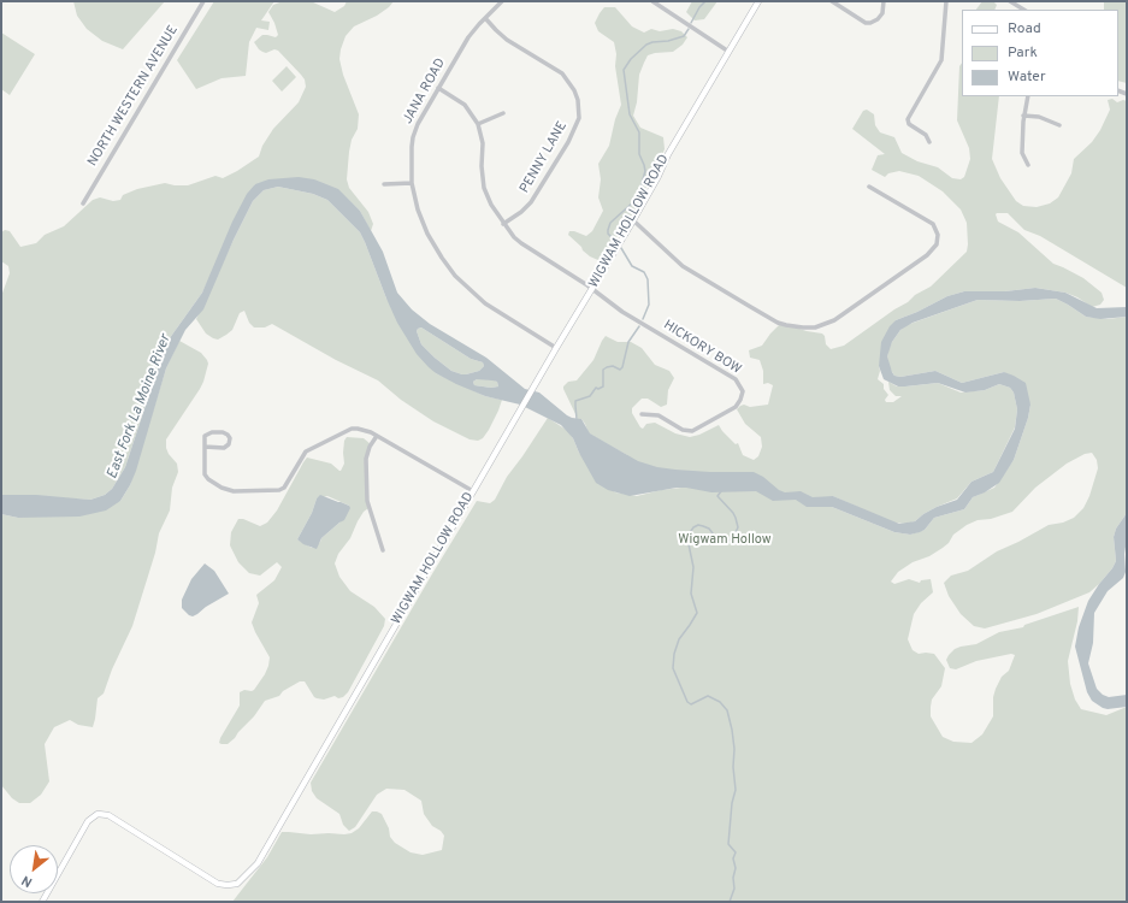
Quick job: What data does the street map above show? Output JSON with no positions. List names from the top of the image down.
{
  "streets": {
    "street": [
      "JANA ROAD",
      "NORTH WESTERN AVENUE",
      "PENNY LANE",
      "WIGWAM HOLLOW ROAD",
      "HICKORY BOW"
    ]
  },
  "crossings": [
    ["JANA ROAD", "PENNY LANE"],
    ["JANA ROAD", "WIGWAM HOLLOW ROAD"],
    ["WIGWAM HOLLOW ROAD", "HICKORY BOW"]
  ],
  "water": ["East Fork La Moine River"],
  "parks": ["Wigwam Hollow"],
  "legend": ["Road", "Park", "Water"],
  "north": "bottom left"
}
